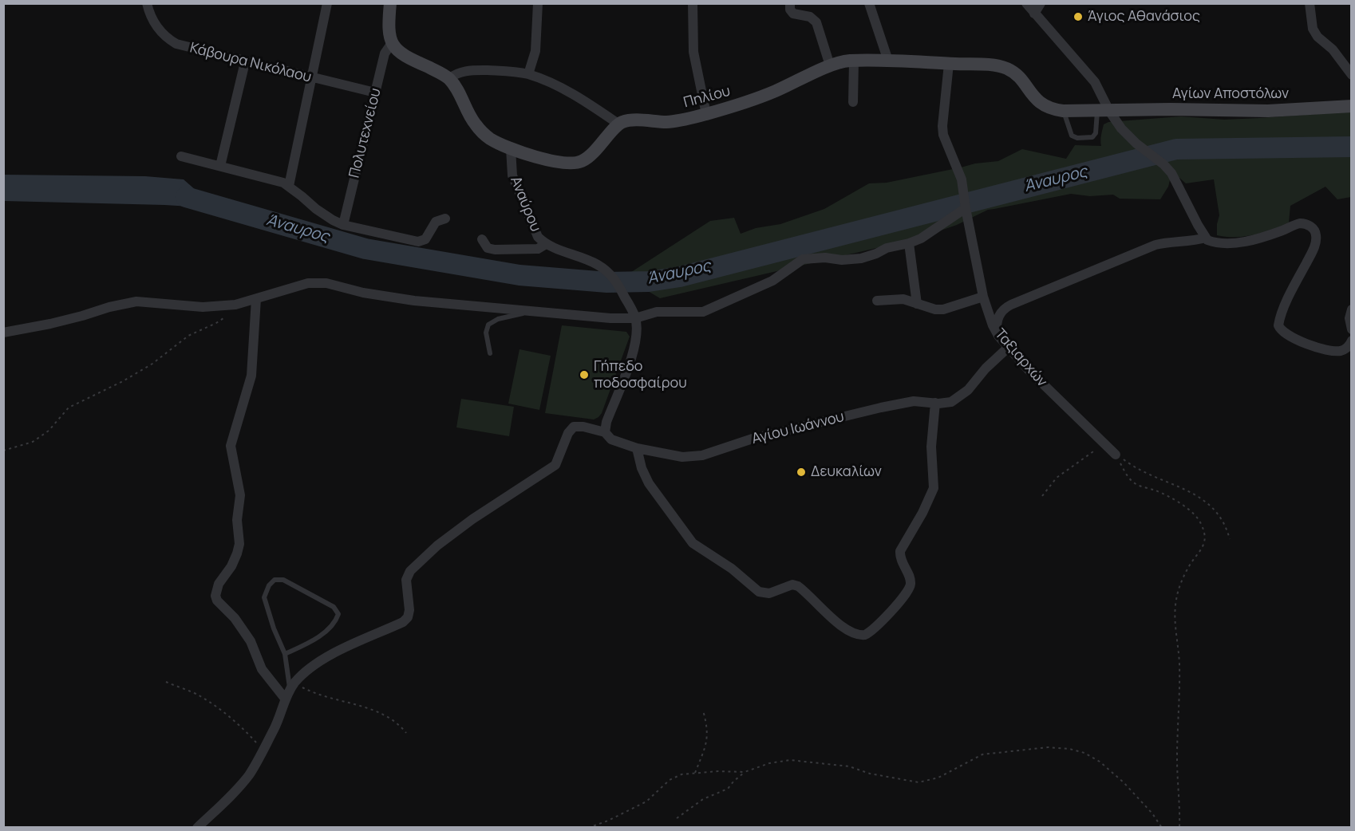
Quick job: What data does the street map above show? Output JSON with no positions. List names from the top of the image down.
{
  "streets": {
    "main road": ["Αγίων Αποστόλων", "Πηλίου"],
    "street": [
      "Κάβουρα Νικόλαου",
      "Πολυτεχνείου",
      "Αναύρου",
      "Ταξιαρχών",
      "Αγίου Ιωάννου"
    ]
  },
  "crossings": [
    ["Κάβουρα Νικόλαου", "Πολυτεχνείου"],
    ["Αγίων Αποστόλων", "Πηλίου"],
    ["Πηλίου", "Ταξιαρχών"],
    ["Αναύρου", "Αγίου Ιωάννου"],
    ["Ταξιαρχών", "Αγίου Ιωάννου"]
  ],
  "water": ["Άναυρος"],
  "places": ["Άγιος Αθανάσιος", "Γήπεδο ποδοσφαίρου", "Δευκαλίων"]
}
